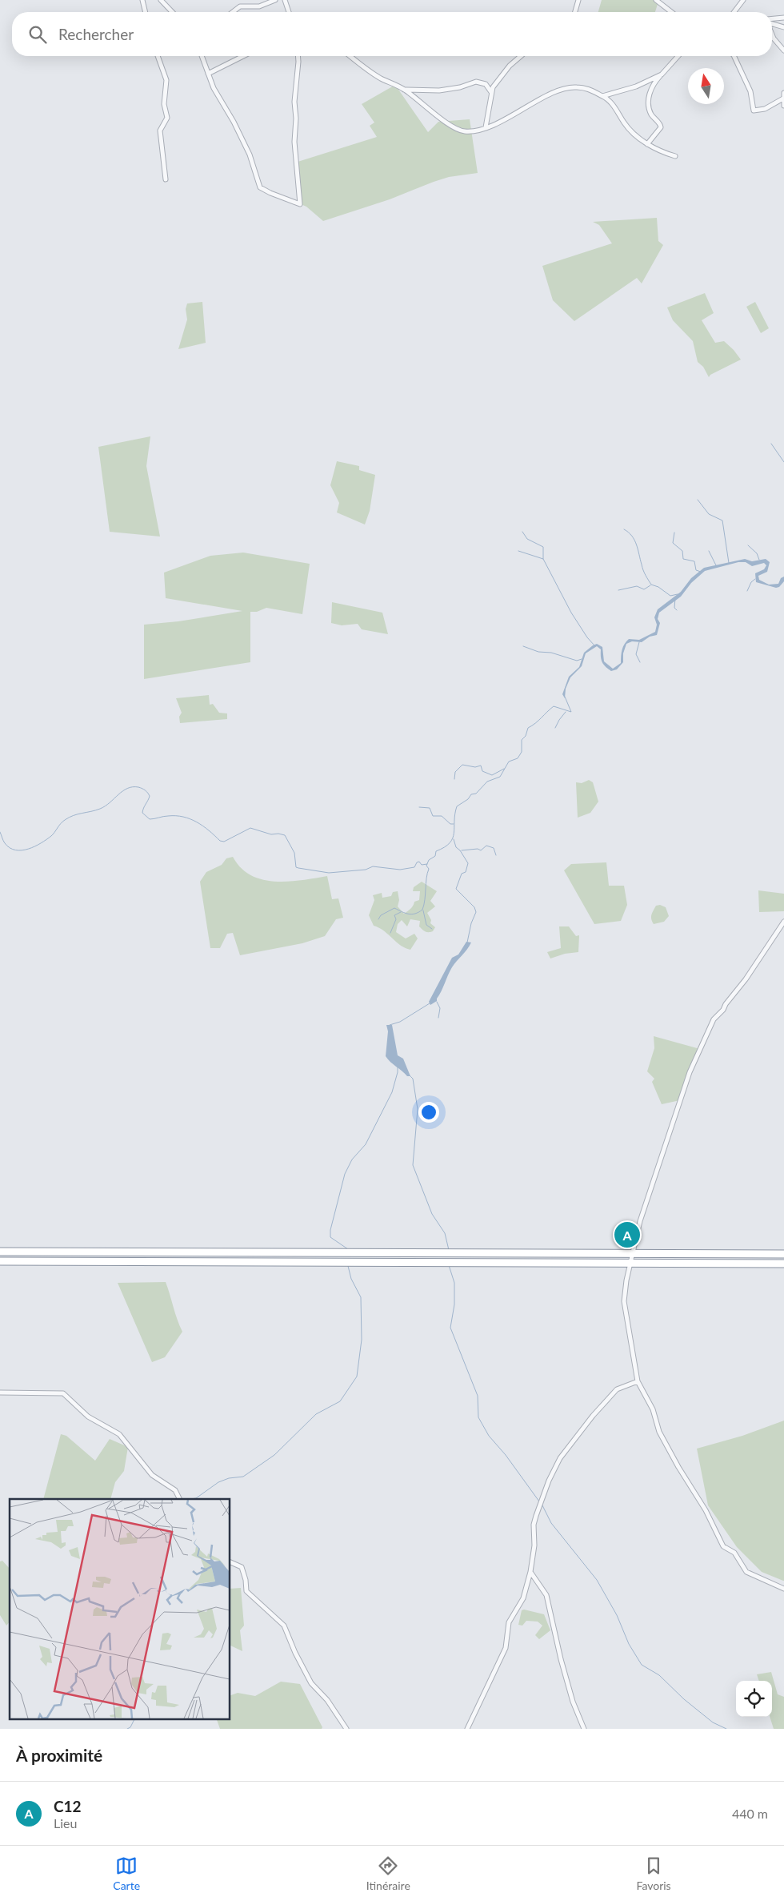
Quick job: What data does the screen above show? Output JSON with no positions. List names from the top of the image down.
{
  "north": "top",
  "page": {
    "search": "Rechercher",
    "pins": "A",
    "heading": "À proximité",
    "list": [
      {
        "mark": "A",
        "name": "C12",
        "note": "Lieu",
        "value": "440 m"
      }
    ],
    "nav": ["Carte", "Itinéraire", "Favoris"]
  }
}
